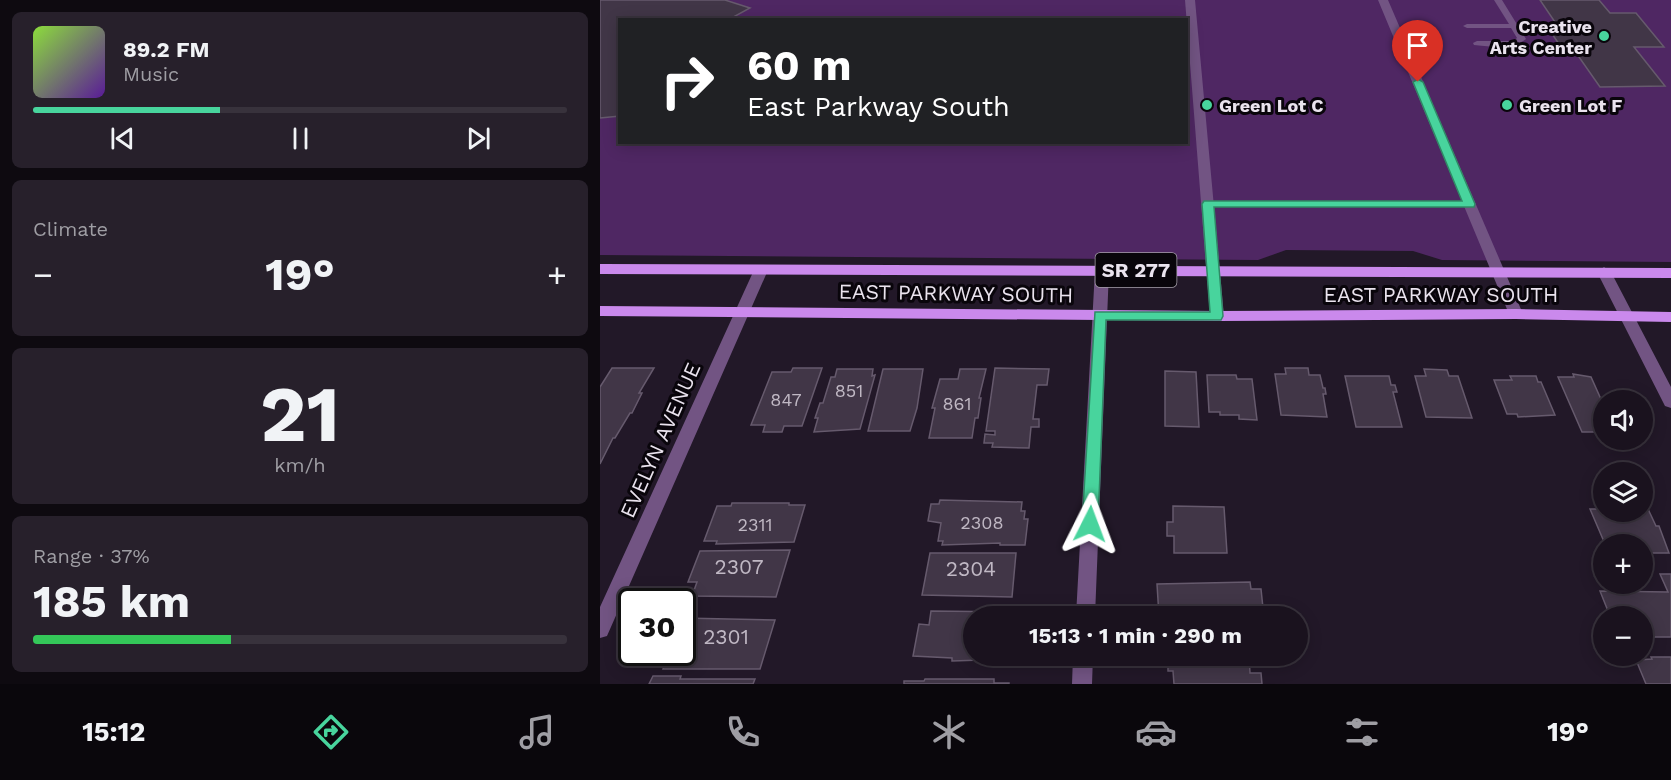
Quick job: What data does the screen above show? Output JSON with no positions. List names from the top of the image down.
{
  "streets": {
    "main road": ["SR 277", "EAST PARKWAY SOUTH"],
    "street": ["EVELYN AVENUE"]
  },
  "crossings": [
    ["EAST PARKWAY SOUTH", "EVELYN AVENUE"]
  ],
  "places": ["Creative Arts Center", "Green Lot C", "Green Lot F"],
  "house_numbers": [
    "851",
    "847",
    "861",
    "2308",
    "2311",
    "2307",
    "2304",
    "2301"
  ],
  "page": {
    "turn": ["60 m", "East Parkway South"],
    "song": ["89.2 FM", "Music"],
    "tile": [
      "Climate",
      ["21", "km/h"],
      ["Range · 37%", "185 km"]
    ],
    "heat": ["−", "19°", "+"],
    "map_buttons": ["+", "−"],
    "limit": "30",
    "trip": "15:13 · 1 min · 290 m",
    "tabs": ["15:12", "19°"]
  }
}
